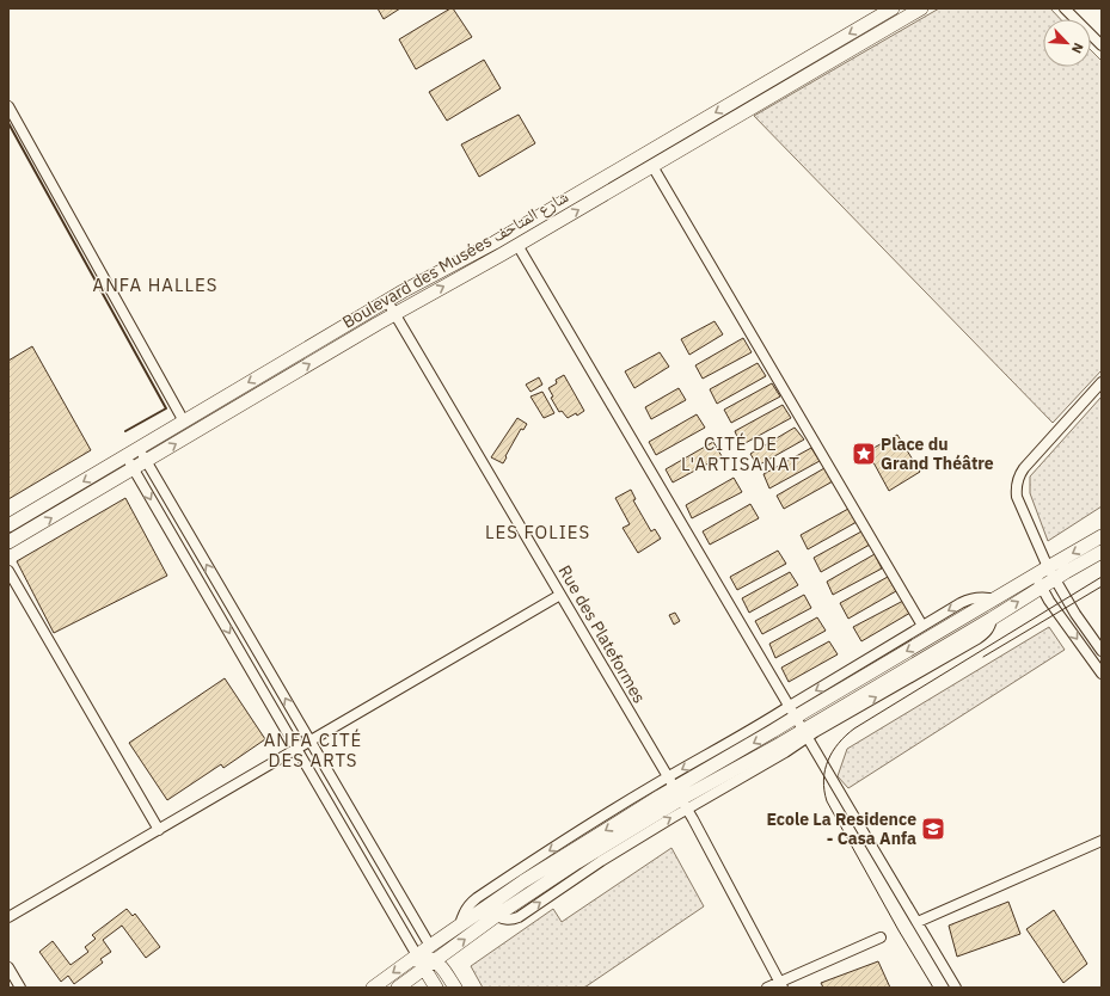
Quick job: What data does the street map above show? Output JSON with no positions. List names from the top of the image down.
{
  "streets": {
    "street": ["Boulevard des Musées شارع المتاحف", "Rue des Plateformes"]
  },
  "crossings": [
    ["Boulevard des Musées شارع المتاحف", "Rue des Plateformes"]
  ],
  "districts": [
    "ANFA HALLES",
    "CITÉ DE L'ARTISANAT",
    "LES FOLIES",
    "ANFA CITÉ DES ARTS"
  ],
  "places": {
    "place": ["Place du Grand Théâtre"],
    "school or university": ["Ecole La Residence - Casa Anfa"]
  },
  "north": "bottom right"
}
